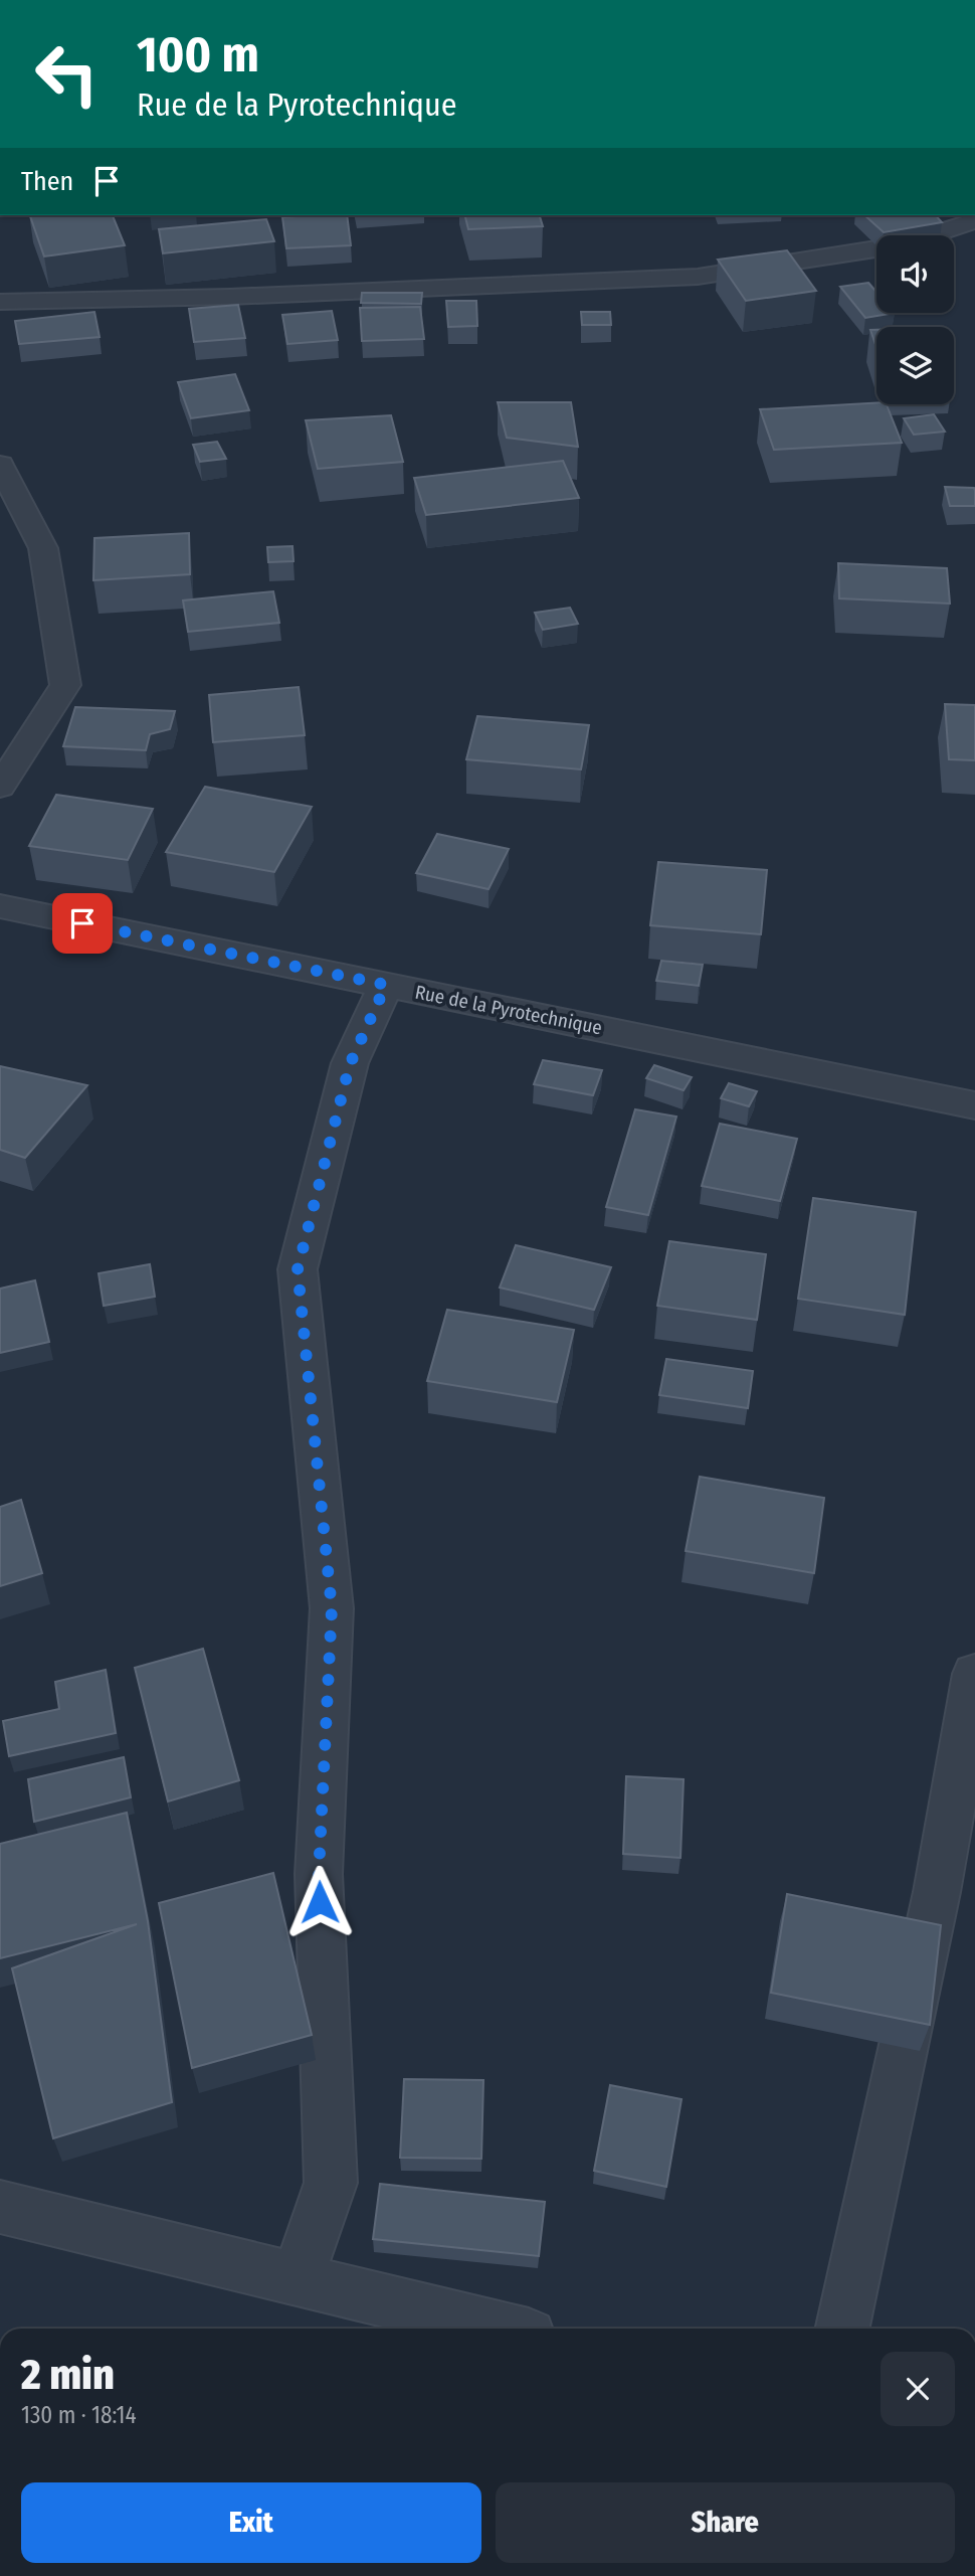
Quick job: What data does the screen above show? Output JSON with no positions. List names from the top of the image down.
{
  "streets": {
    "street": ["Rue de la Pyrotechnique"]
  },
  "page": {
    "turn": ["100 m", "Rue de la Pyrotechnique"],
    "then": "Then",
    "heading": ["2 min", "130 m · 18:14"],
    "buttons": ["Exit", "Share"]
  }
}
